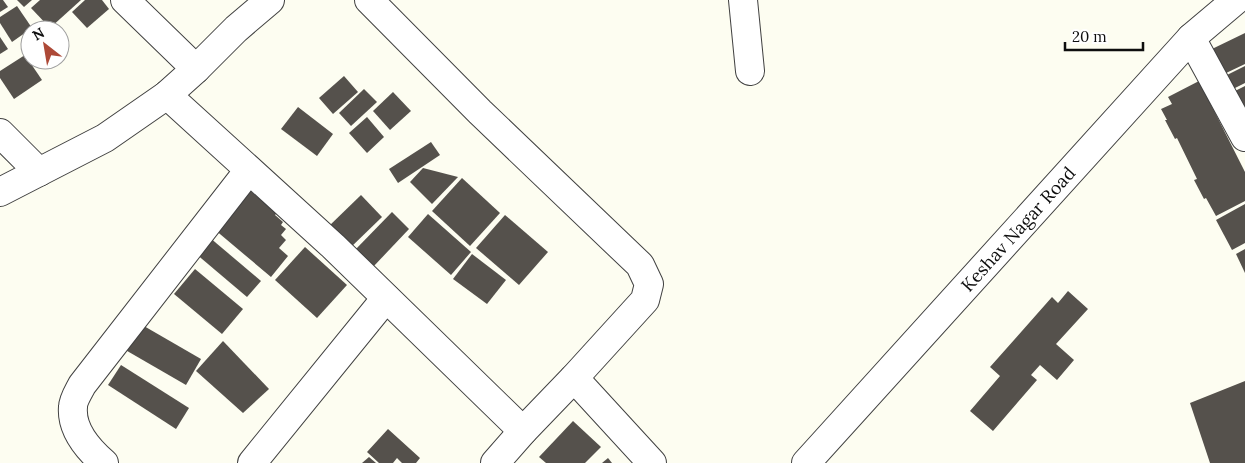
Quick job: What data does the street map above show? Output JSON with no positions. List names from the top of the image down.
{
  "streets": {
    "street": ["Keshav Nagar Road"]
  },
  "scale_bar": "20 m",
  "north": "top left"
}
